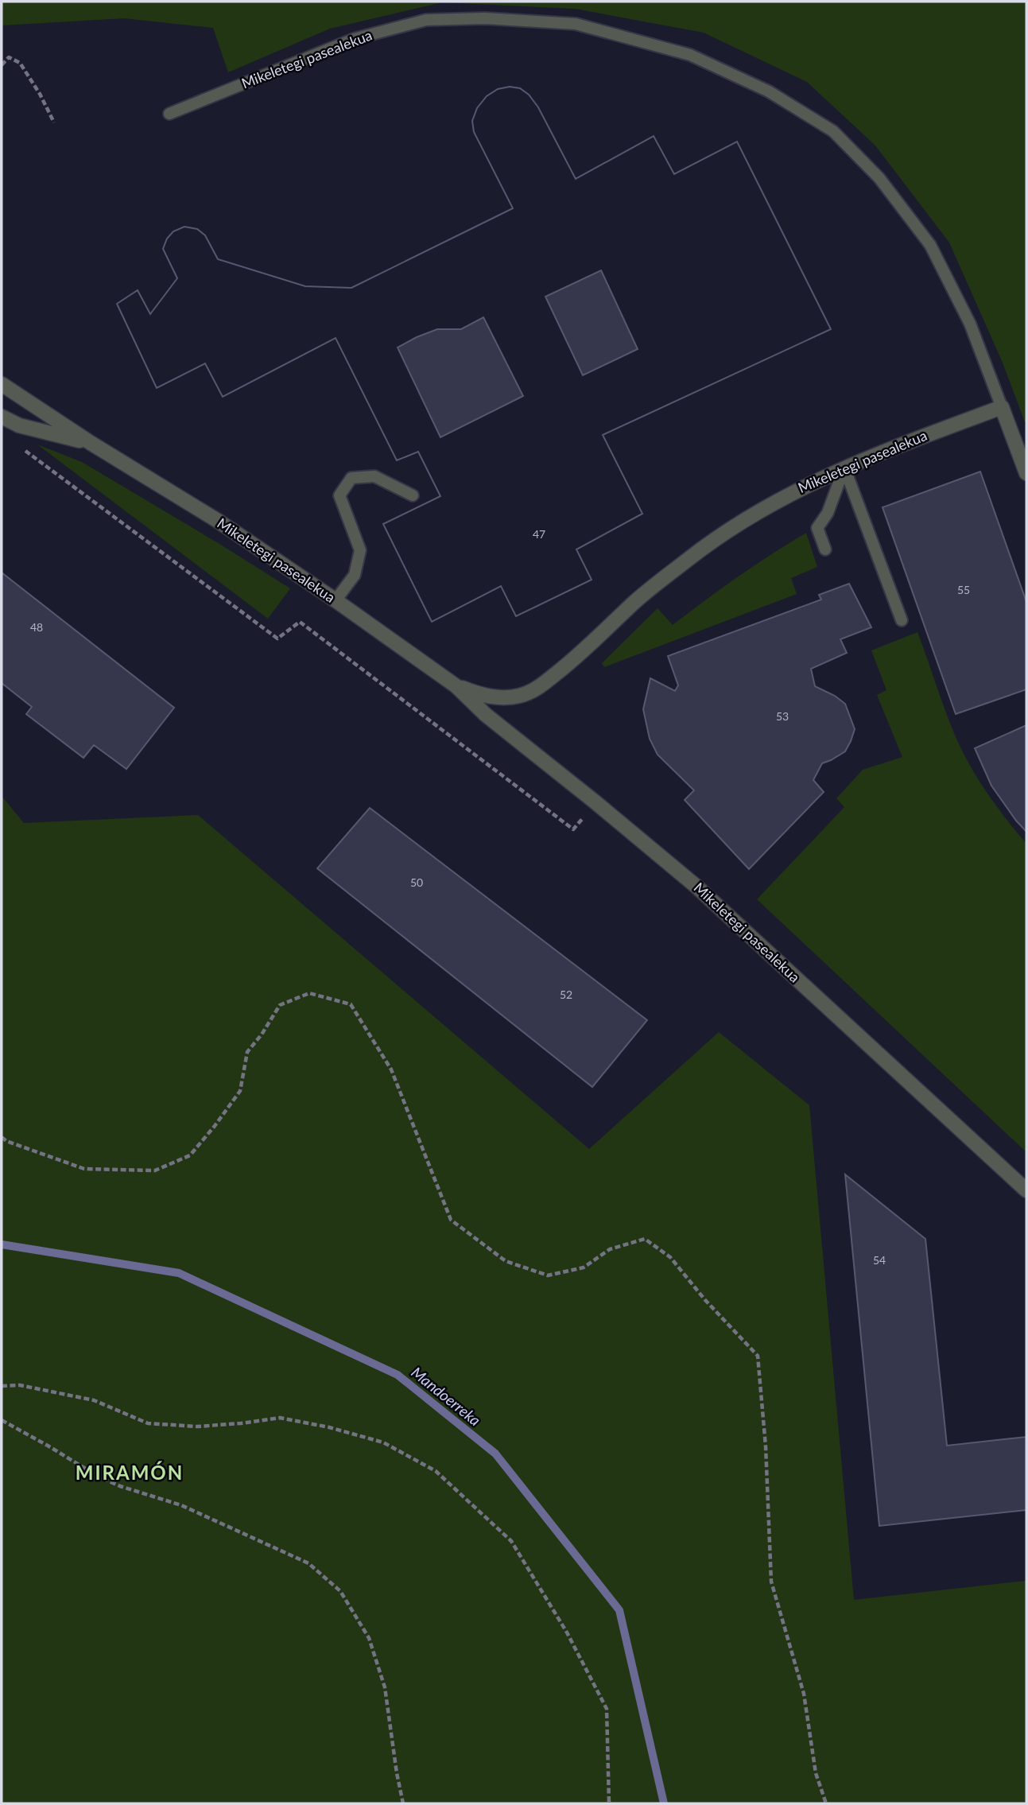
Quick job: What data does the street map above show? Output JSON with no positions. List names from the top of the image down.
{
  "streets": {
    "street": ["Mikeletegi pasealekua"]
  },
  "districts": ["MIRAMÓN"],
  "water": ["Mandoerreka"],
  "house_numbers": [
    "47",
    "55",
    "48",
    "53",
    "50",
    "52",
    "54"
  ]
}
